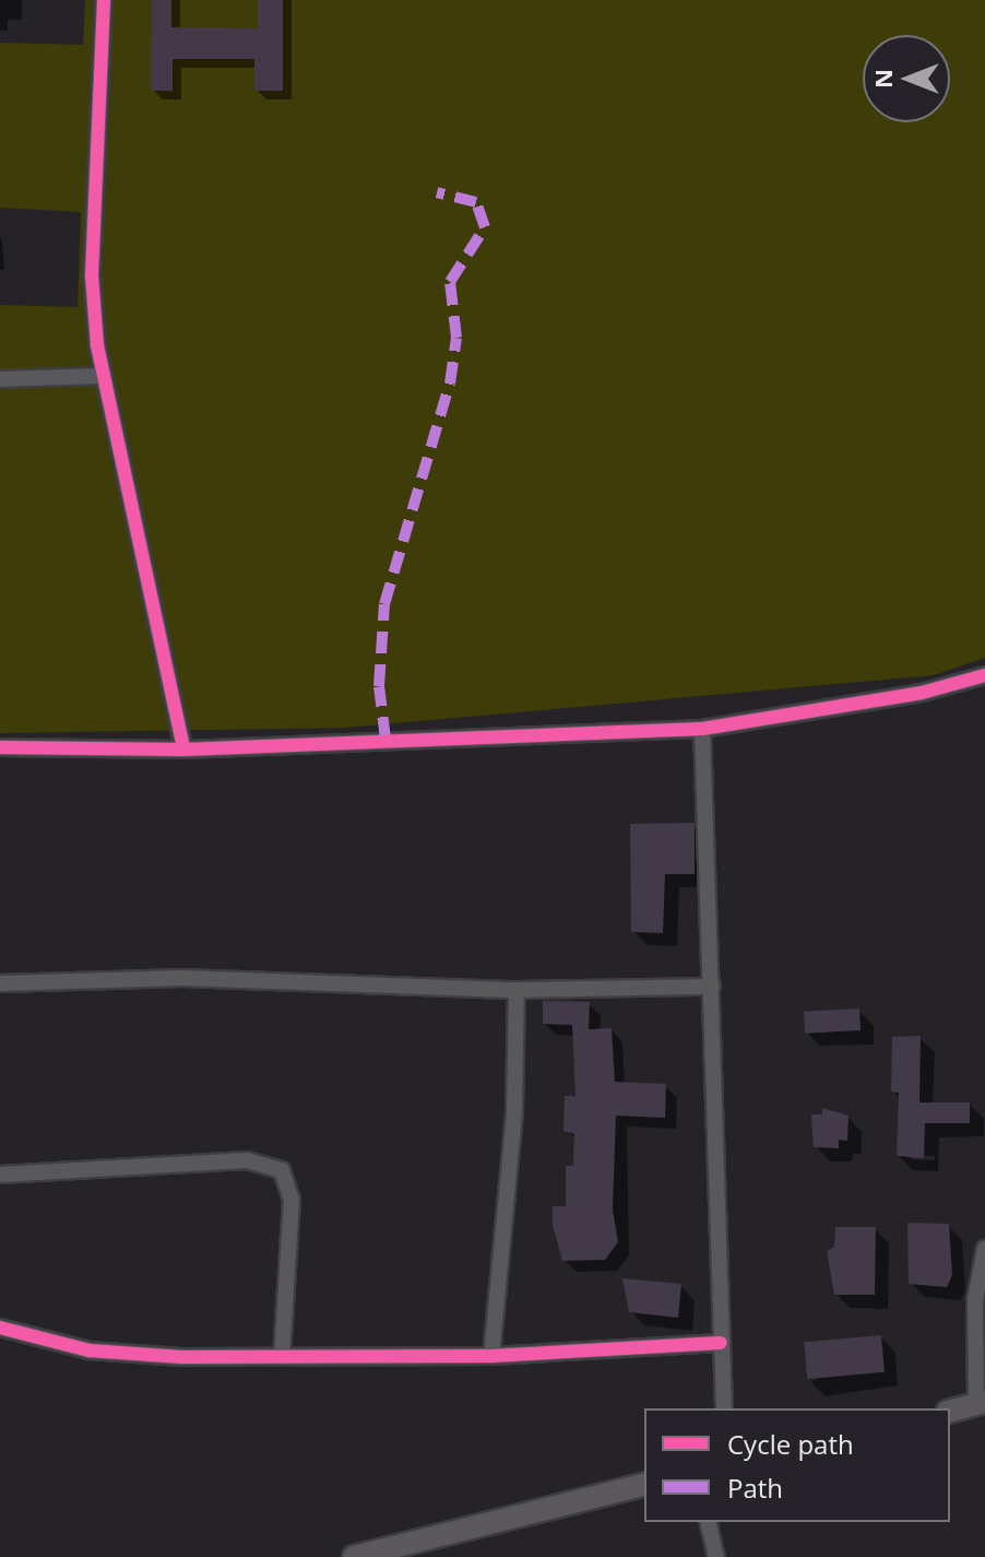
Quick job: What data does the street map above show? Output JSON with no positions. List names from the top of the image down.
{
  "legend": ["Cycle path", "Path"],
  "north": "left"
}
